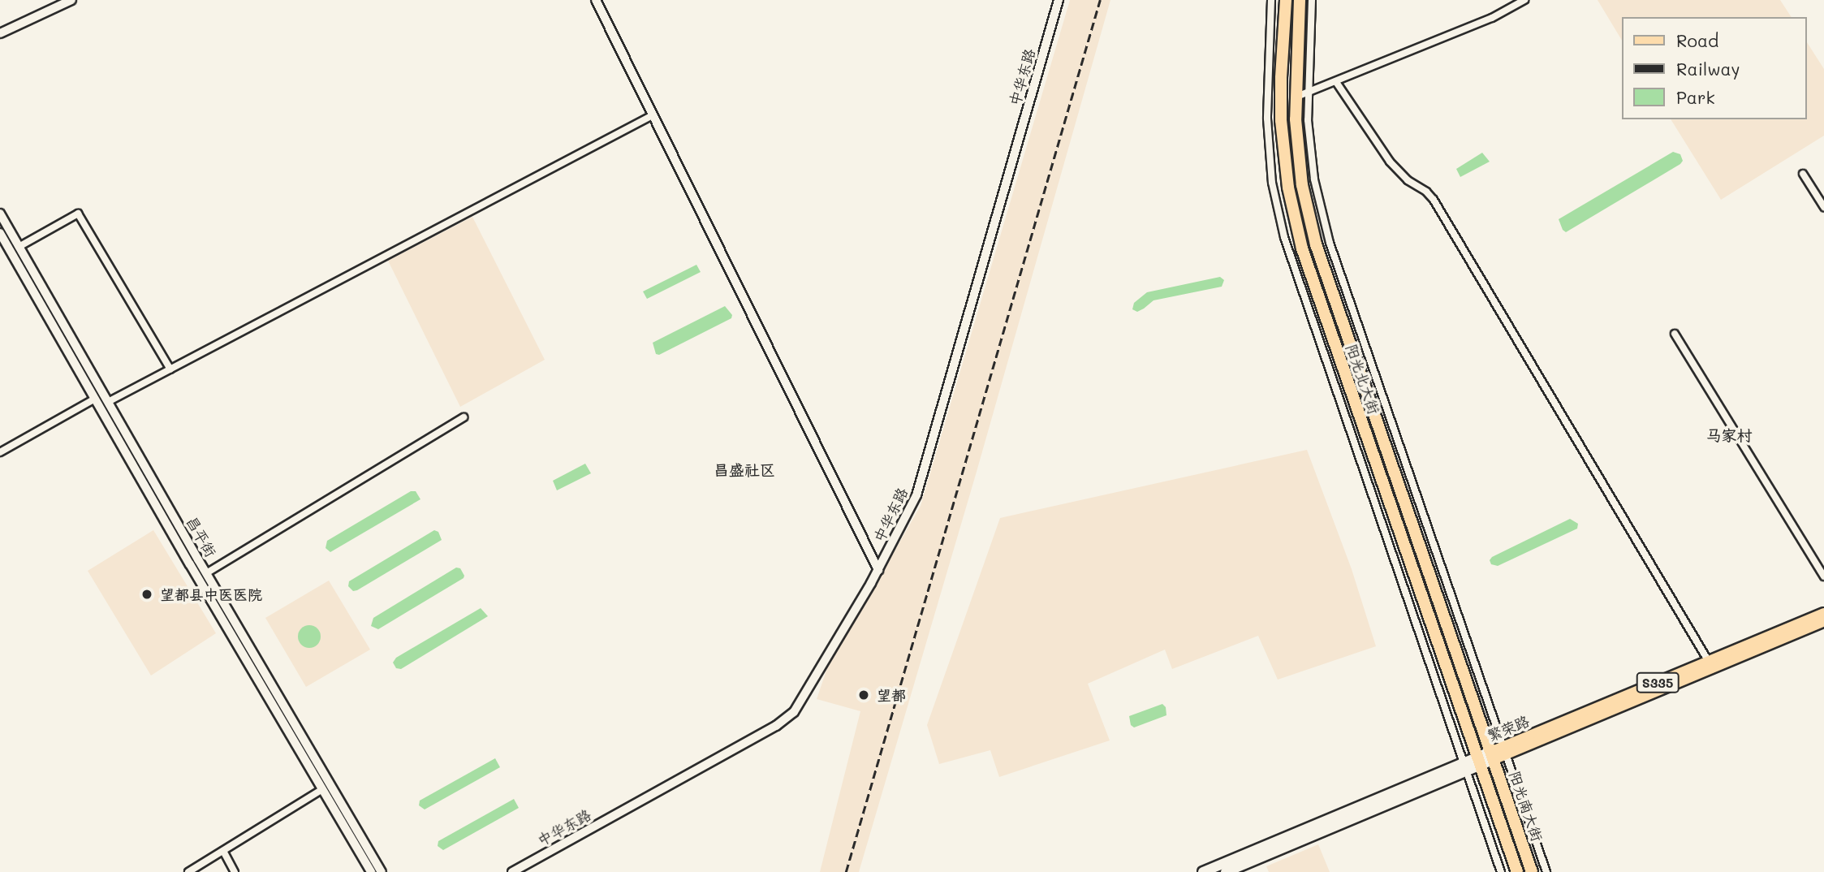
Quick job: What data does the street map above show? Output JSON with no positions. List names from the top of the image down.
{
  "streets": {
    "highway": ["阳光北大街", "阳光南大街"],
    "main road": ["S335", "繁荣路"],
    "street": ["中华东路", "昌平街"]
  },
  "crossings": [
    ["阳光北大街", "繁荣路"],
    ["阳光北大街", "阳光南大街"],
    ["繁荣路", "阳光南大街"]
  ],
  "districts": ["马家村", "昌盛社区"],
  "places": ["望都县中医医院", "望都"],
  "legend": ["Road", "Railway", "Park"]
}
